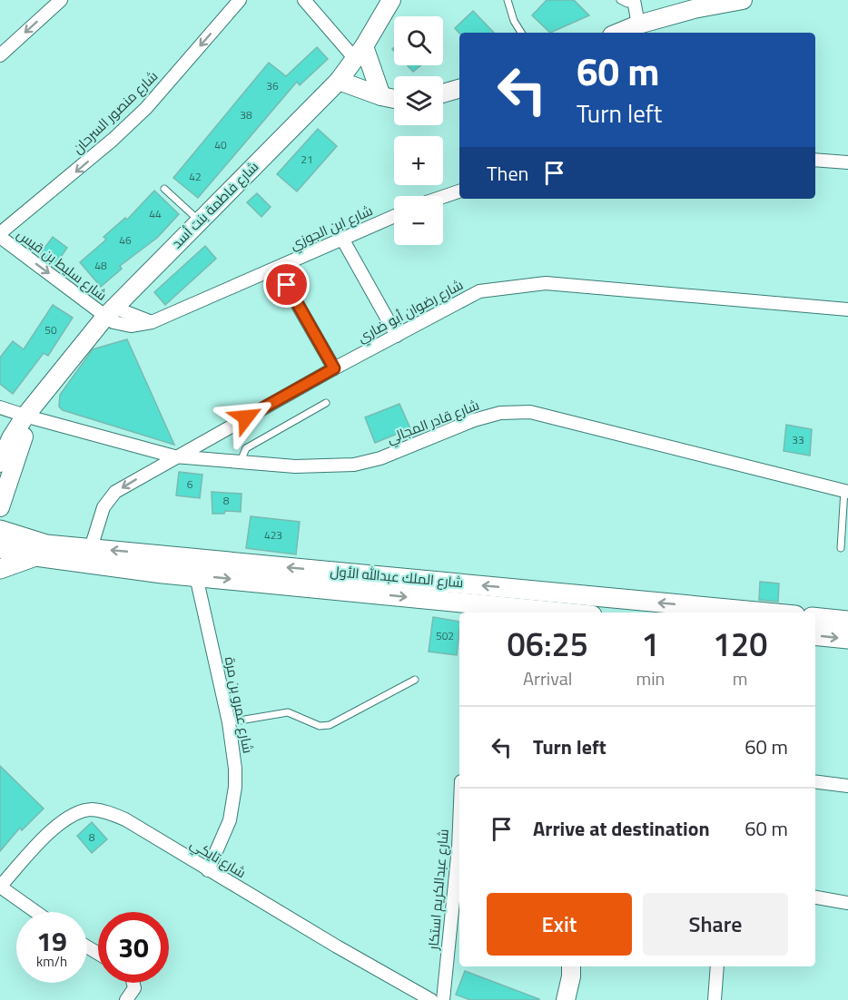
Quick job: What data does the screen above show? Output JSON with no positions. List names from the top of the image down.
{
  "streets": {
    "main road": ["شارع الملك عبدالله الأول"],
    "street": [
      "شارع منصور السرحان",
      "شارع فاطمة بنت أسد",
      "شارع ابن الجوزي",
      "شارع سليط بن قيس",
      "شارع رضوان أبو ضاري",
      "شارع قادر المجالي",
      "شارع عمرو بن مرة",
      "شارع تايكي",
      "شارع عبدالكريم استكار"
    ]
  },
  "crossings": [
    ["شارع منصور السرحان", "شارع سليط بن قيس"],
    ["شارع فاطمة بنت أسد", "شارع ابن الجوزي"],
    ["شارع فاطمة بنت أسد", "شارع سليط بن قيس"],
    ["شارع فاطمة بنت أسد", "شارع قادر المجالي"],
    ["شارع ابن الجوزي", "شارع سليط بن قيس"],
    ["شارع رضوان أبو ضاري", "شارع قادر المجالي"],
    ["شارع رضوان أبو ضاري", "شارع الملك عبدالله الأول"],
    ["شارع الملك عبدالله الأول", "شارع عمرو بن مرة"],
    ["شارع عمرو بن مرة", "شارع تايكي"]
  ],
  "one_way": ["شارع منصور السرحان", "شارع سليط بن قيس"],
  "house_numbers": [
    "36",
    "38",
    "40",
    "21",
    "42",
    "44",
    "46",
    "48",
    "50",
    "33",
    "6",
    "8",
    "423",
    "502",
    "8"
  ],
  "page": {
    "map_buttons": ["+", "−"],
    "turn": ["60 m", "Turn left"],
    "then": "Then",
    "eta": [
      "06:25",
      "Arrival",
      "1",
      "min",
      "120",
      "m"
    ],
    "list": [
      {
        "name": "Turn left",
        "value": "60 m"
      },
      {
        "name": "Arrive at destination",
        "value": "60 m"
      }
    ],
    "buttons": ["Exit", "Share"],
    "speed": "19 km/h",
    "limit": "30"
  }
}
